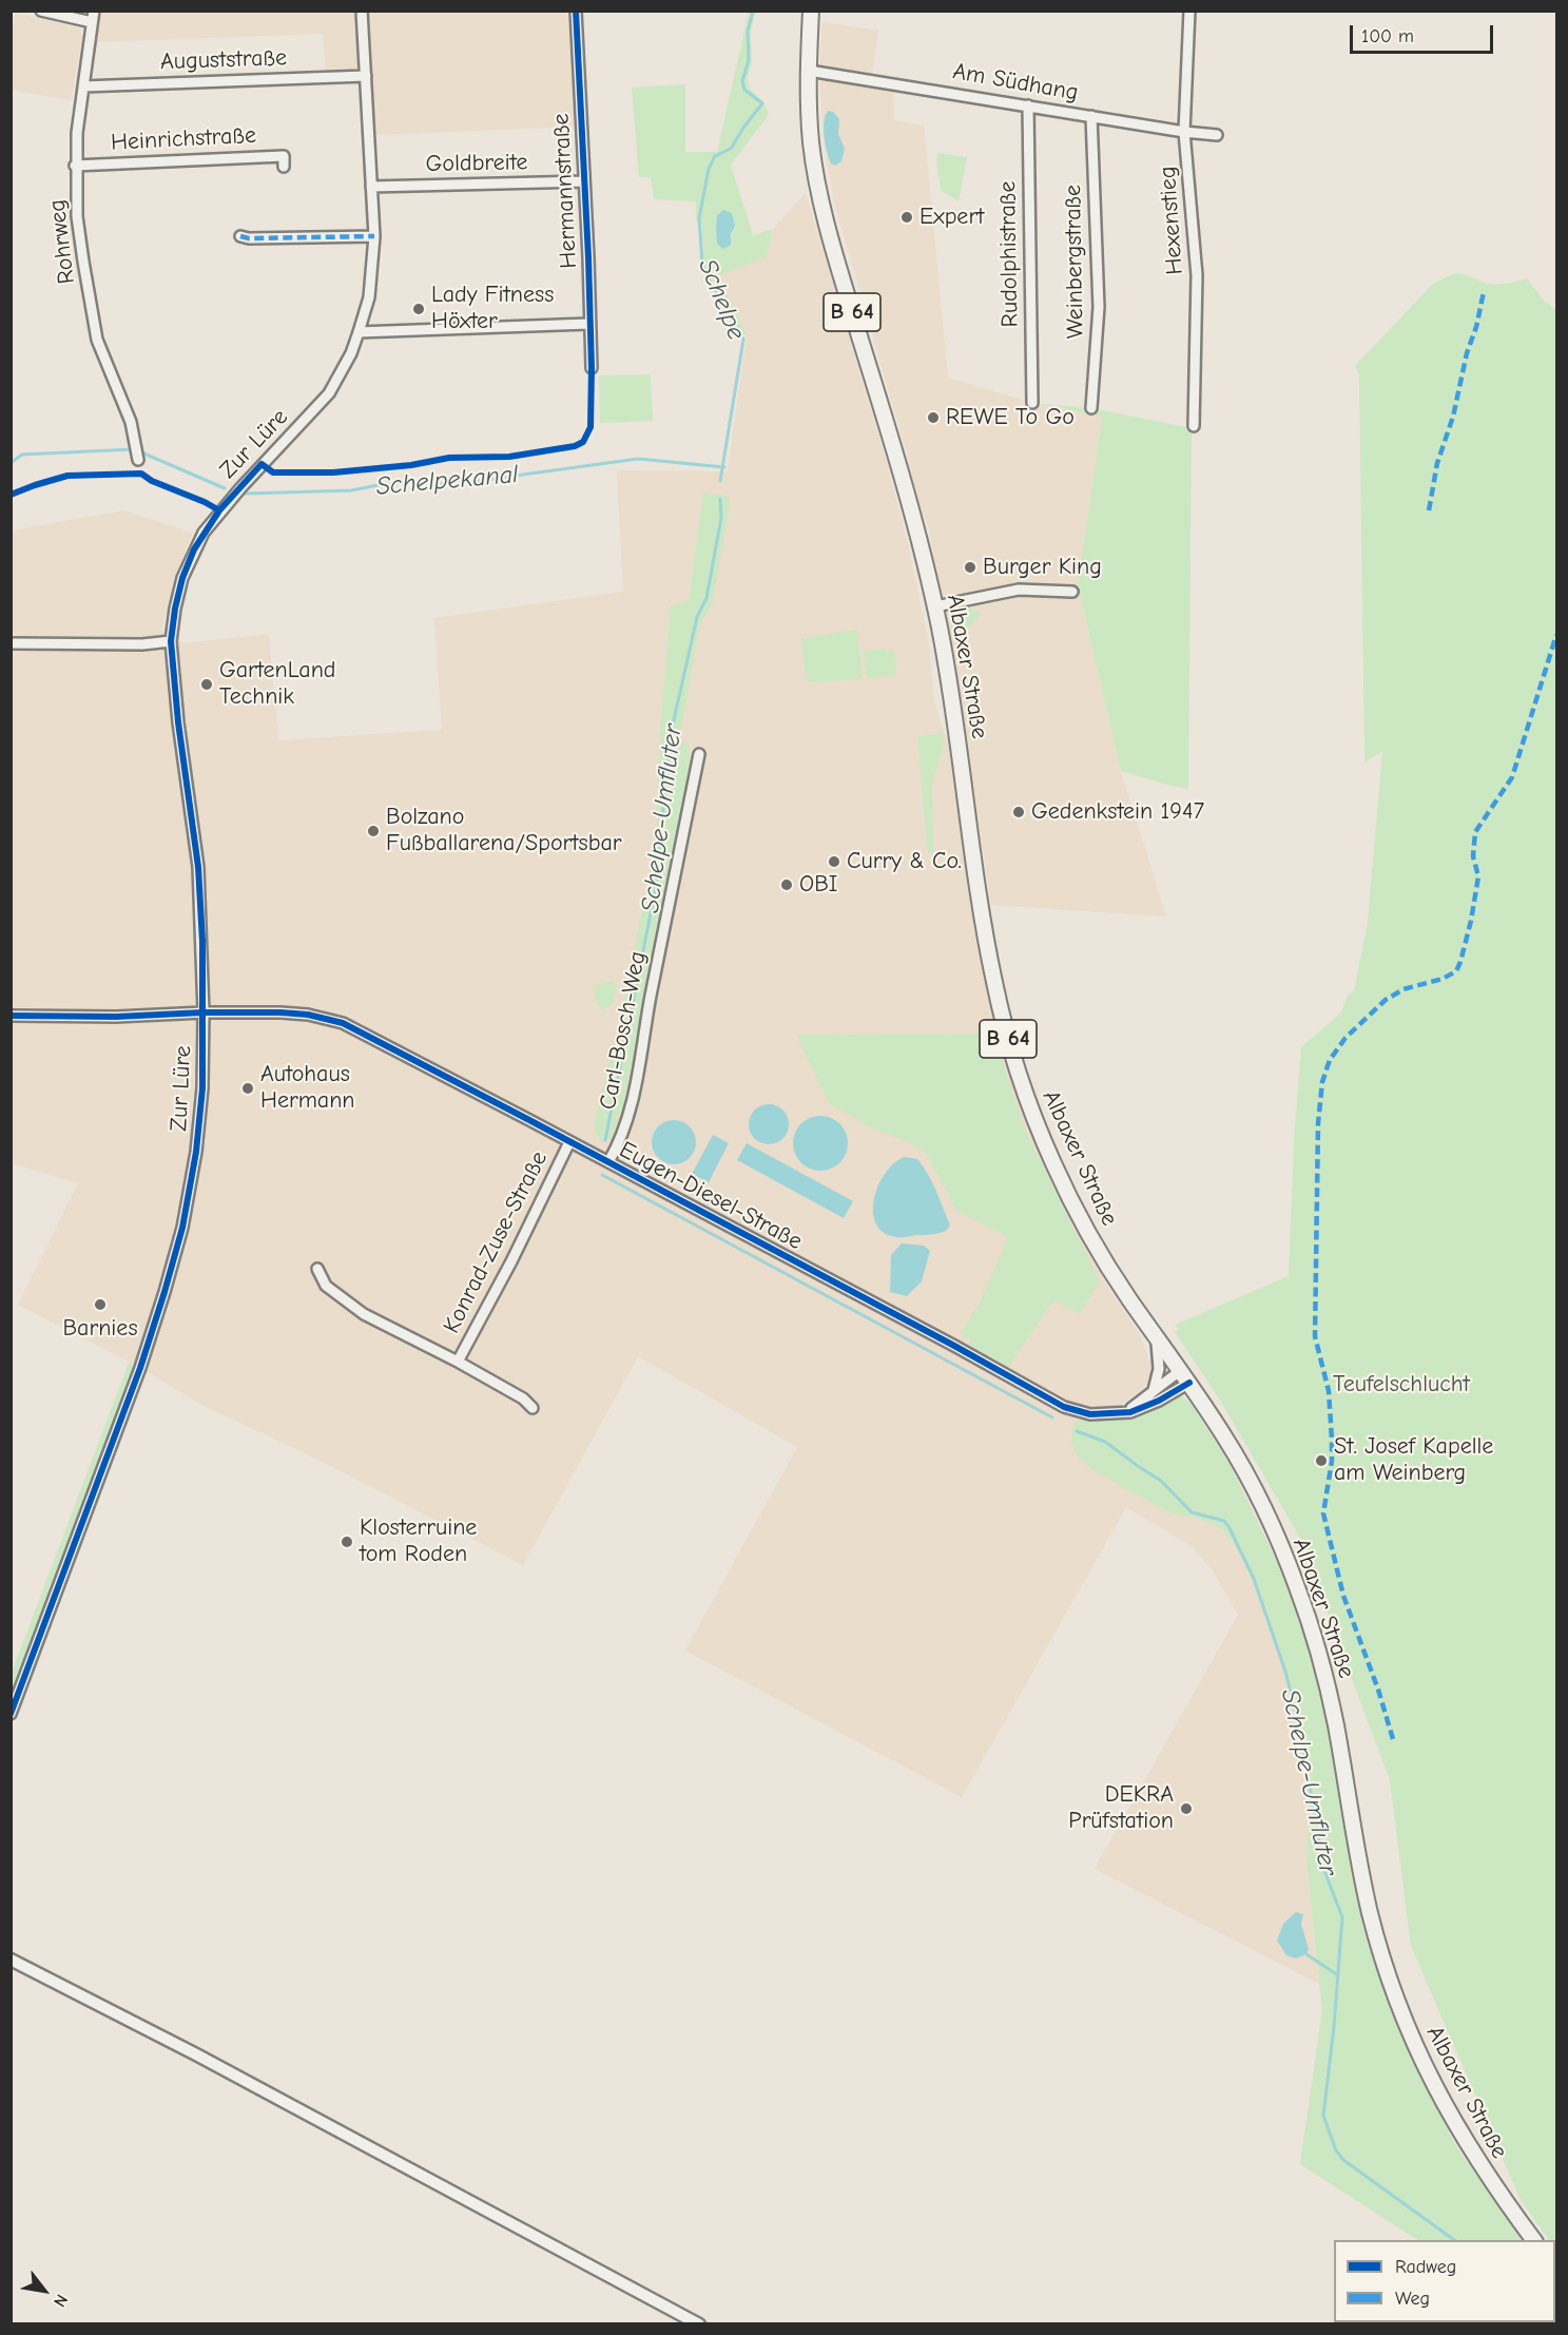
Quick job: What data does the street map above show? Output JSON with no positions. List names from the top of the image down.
{
  "streets": {
    "main road": ["B 64", "Albaxer Straße"],
    "street": [
      "Auguststraße",
      "Am Südhang",
      "Heinrichstraße",
      "Goldbreite",
      "Hermannstraße",
      "Hexenstieg",
      "Rohrweg",
      "Rudolphistraße",
      "Weinbergstraße",
      "Zur Lüre",
      "Carl-Bosch-Weg",
      "Eugen-Diesel-Straße",
      "Konrad-Zuse-Straße"
    ]
  },
  "crossings": [
    ["Auguststraße", "Rohrweg"],
    ["Auguststraße", "Zur Lüre"],
    ["Am Südhang", "Hexenstieg"],
    ["Am Südhang", "Rudolphistraße"],
    ["Am Südhang", "Weinbergstraße"],
    ["Am Südhang", "Albaxer Straße"],
    ["Heinrichstraße", "Rohrweg"],
    ["Goldbreite", "Hermannstraße"],
    ["Goldbreite", "Zur Lüre"],
    ["Zur Lüre", "Eugen-Diesel-Straße"],
    ["Albaxer Straße", "Eugen-Diesel-Straße"],
    ["Carl-Bosch-Weg", "Eugen-Diesel-Straße"],
    ["Eugen-Diesel-Straße", "Konrad-Zuse-Straße"]
  ],
  "water": ["Schelpe", "Schelpekanal", "Schelpe-Umfluter"],
  "parks": ["Teufelschlucht"],
  "places": [
    "Expert",
    "Lady Fitness Höxter",
    "REWE To Go",
    "Burger King",
    "GartenLand Technik",
    "Gedenkstein 1947",
    "Bolzano Fußballarena/Sportsbar",
    "Curry & Co.",
    "OBI",
    "Autohaus Hermann",
    "Barnies",
    "St. Josef Kapelle am Weinberg",
    "Klosterruine tom Roden",
    "DEKRA Prüfstation"
  ],
  "legend": ["Radweg", "Weg"],
  "scale_bar": "100 m",
  "north": "bottom right"
}
